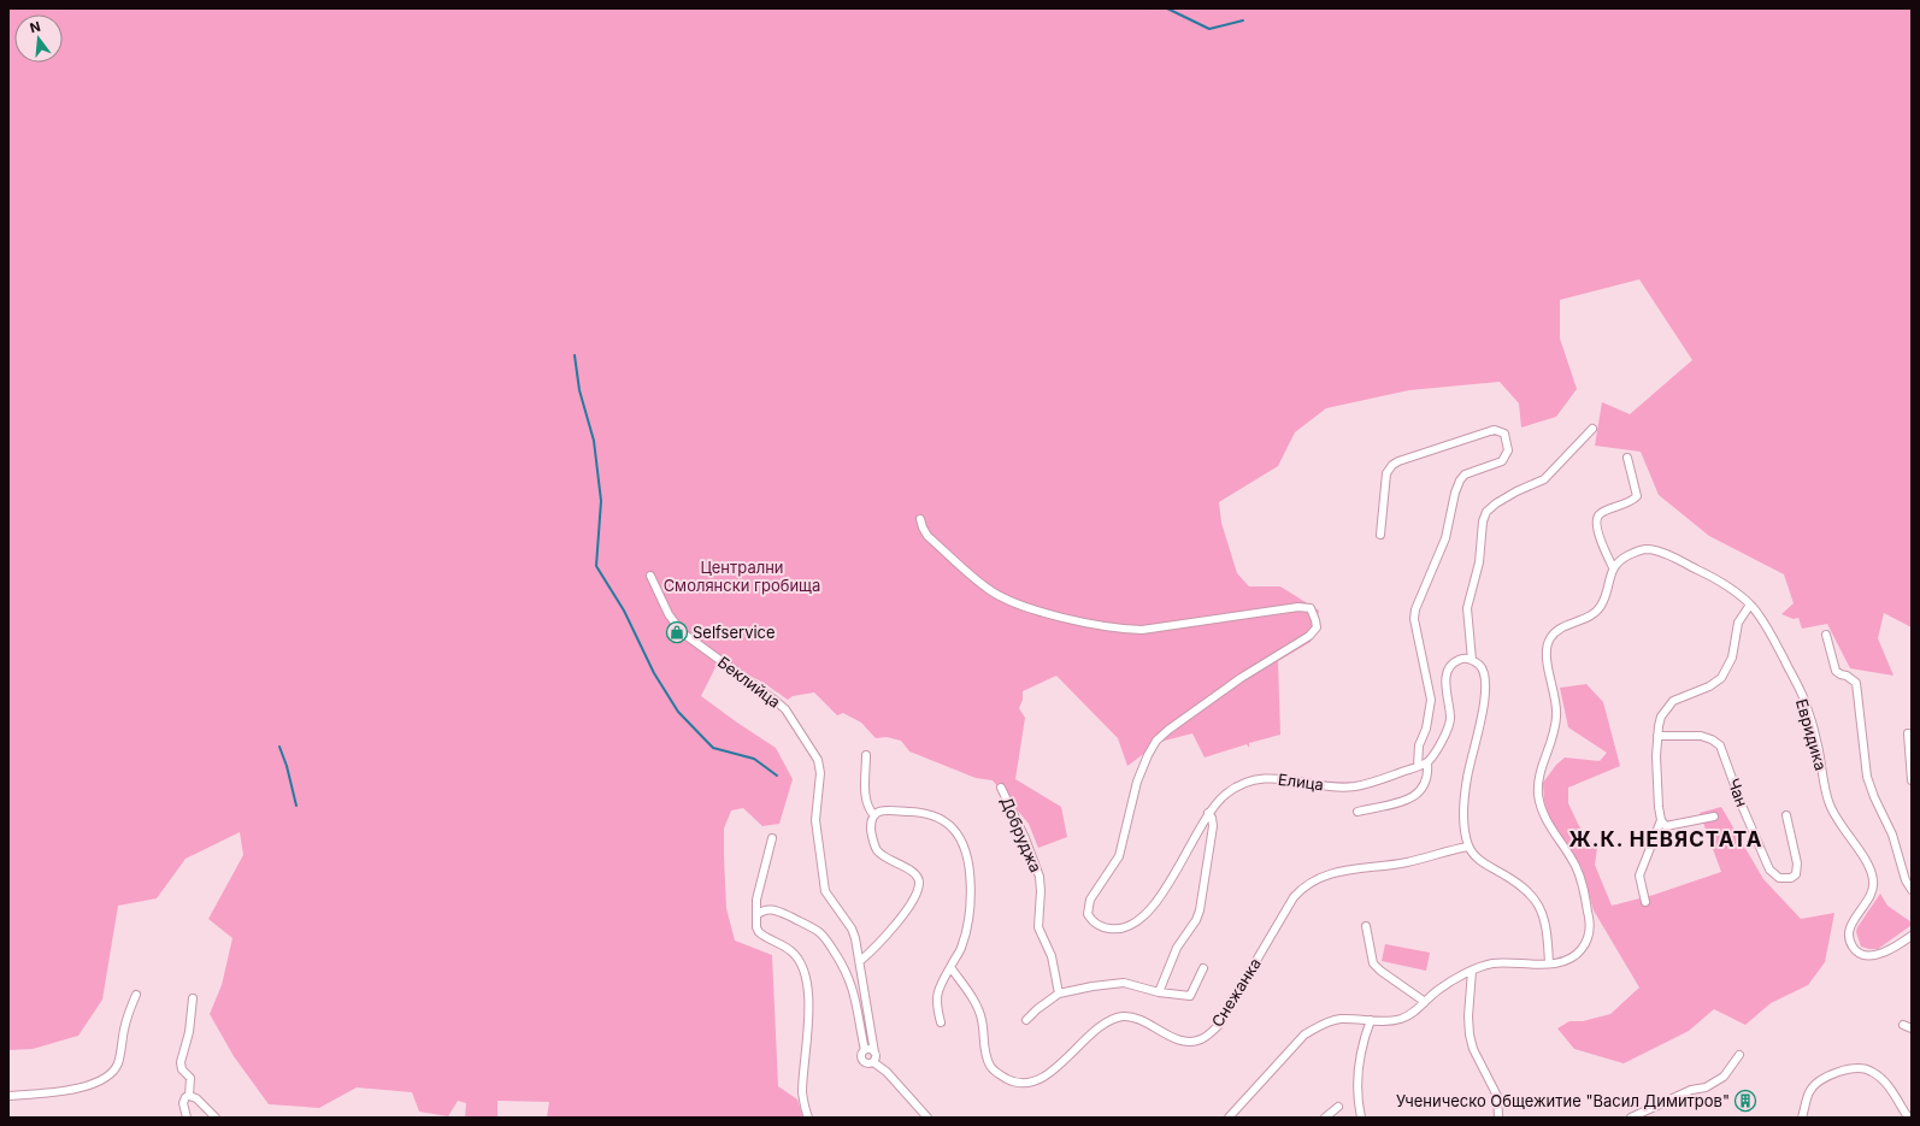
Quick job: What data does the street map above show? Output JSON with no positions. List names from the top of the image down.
{
  "streets": {
    "street": [
      "Беклийца",
      "Евридика",
      "Елица",
      "Чан",
      "Добруджа",
      "Снежанка"
    ]
  },
  "districts": ["Ж.К. НЕВЯСТАТА"],
  "parks": ["Централни Смолянски гробища"],
  "places": {
    "shop": ["Selfservice"],
    "building": ["Ученическо Общежитие \"Васил Димитров\""]
  },
  "north": "top"
}
